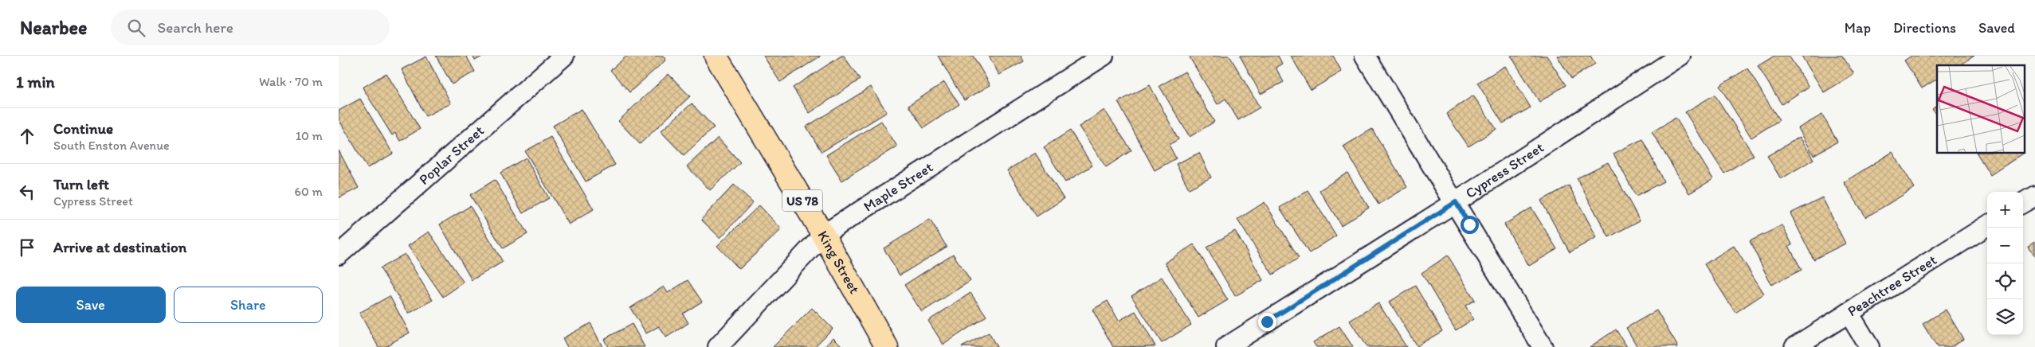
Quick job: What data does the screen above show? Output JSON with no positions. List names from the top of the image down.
{
  "streets": {
    "main road": ["US 78", "King Street"],
    "street": [
      "Poplar Street",
      "Cypress Street",
      "Maple Street",
      "Peachtree Street"
    ]
  },
  "crossings": [
    ["Maple Street", "King Street"]
  ],
  "page": {
    "header": "Nearbee",
    "search": "Search here",
    "nav": ["Map", "Directions", "Saved"],
    "heading": ["1 min", "Walk · 70 m"],
    "list": [
      ["Continue", "South Enston Avenue", "10 m"],
      ["Turn left", "Cypress Street", "60 m"],
      "Arrive at destination"
    ],
    "map_buttons": ["+", "−"],
    "buttons": ["Save", "Share"]
  }
}
